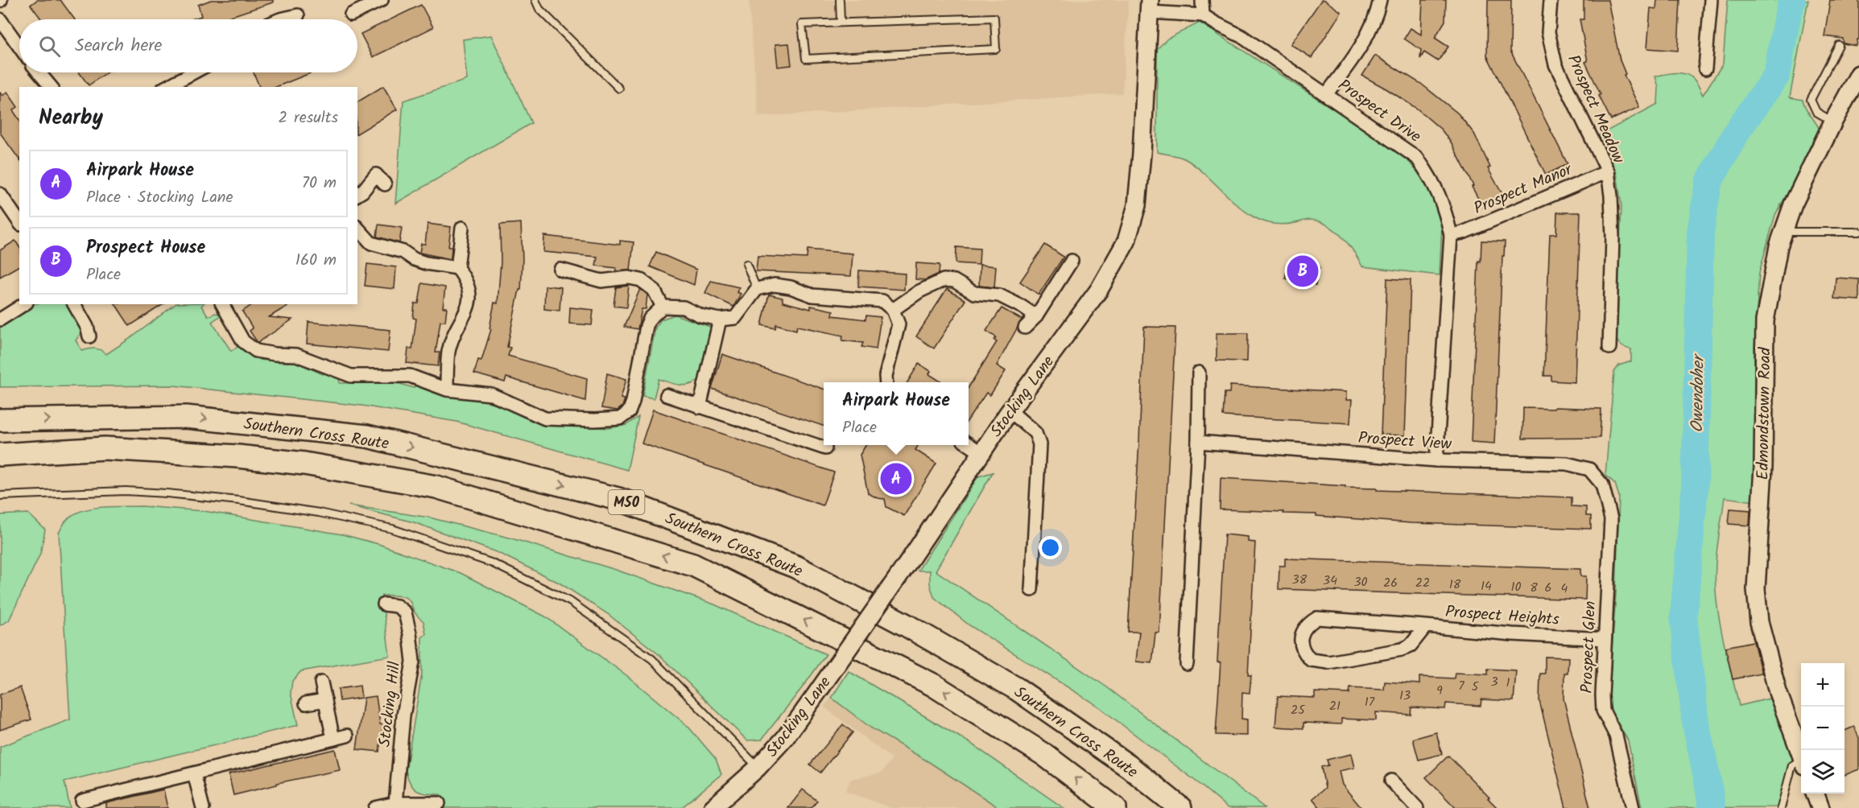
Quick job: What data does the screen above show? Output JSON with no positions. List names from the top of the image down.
{
  "streets": {
    "highway": ["Southern Cross Route", "M50"],
    "main road": ["Stocking Lane", "Edmondstown Road"],
    "street": [
      "Prospect Meadow",
      "Prospect Drive",
      "Prospect Manor",
      "Prospect View",
      "Prospect Heights",
      "Prospect Glen",
      "Stocking Hill"
    ]
  },
  "crossings": [
    ["Prospect Meadow", "Prospect Manor"],
    ["Prospect Drive", "Prospect Manor"],
    ["Prospect Drive", "Stocking Lane"],
    ["Prospect Drive", "Prospect View"],
    ["Prospect View", "Prospect Glen"],
    ["Prospect Heights", "Prospect Glen"]
  ],
  "water": ["Owendoher"],
  "house_numbers": [
    "38",
    "34",
    "30",
    "26",
    "22",
    "18",
    "14",
    "10",
    "8",
    "6",
    "4",
    "3",
    "1",
    "7",
    "5",
    "9",
    "13",
    "17",
    "21",
    "25"
  ],
  "page": {
    "search": "Search here",
    "heading": ["Nearby", "2 results"],
    "list": [
      {
        "mark": "A",
        "name": "Airpark House",
        "note": "Place · Stocking Lane",
        "value": "70 m"
      },
      {
        "mark": "B",
        "name": "Prospect House",
        "note": "Place",
        "value": "160 m"
      }
    ],
    "pins": ["B", "A"],
    "popup": ["Airpark House", "Place"],
    "map_buttons": ["+", "−"]
  }
}
